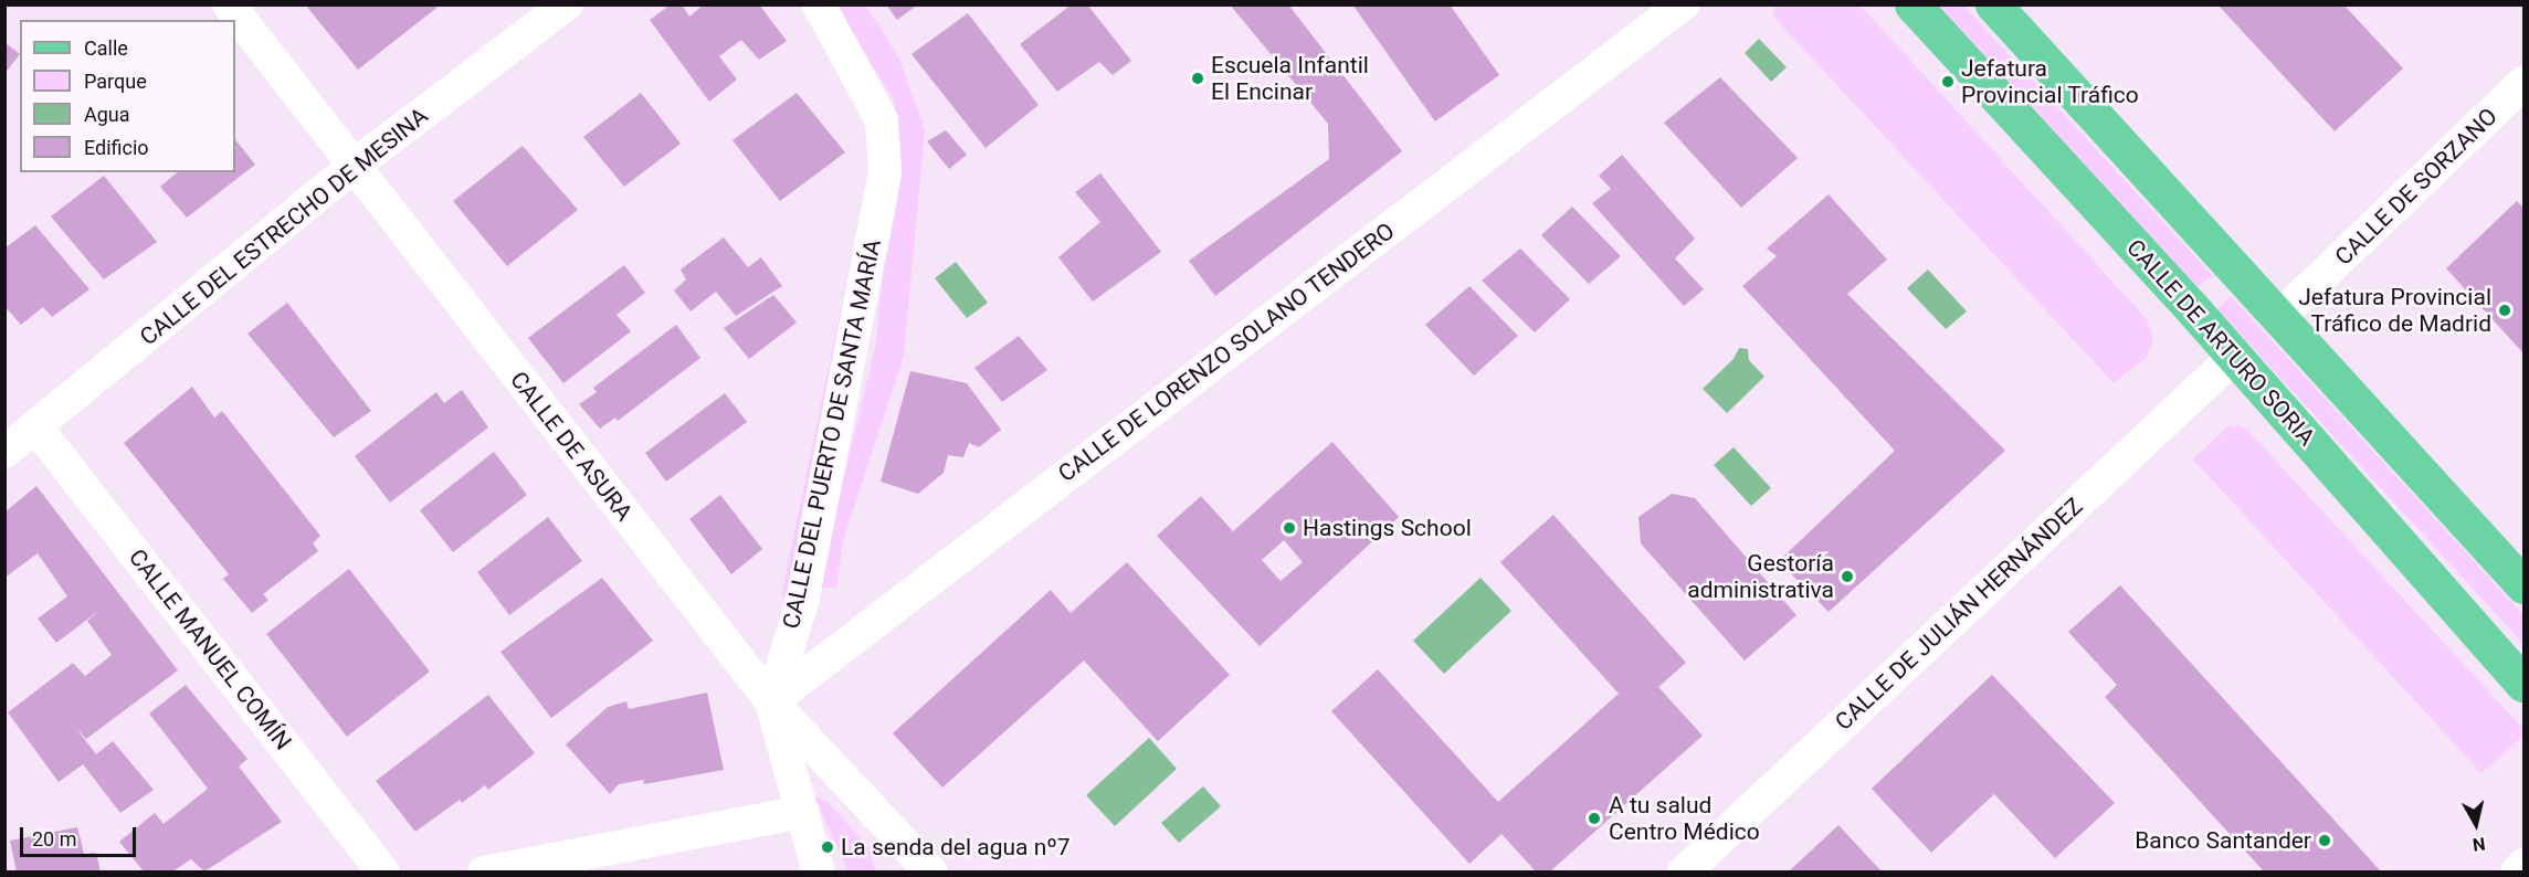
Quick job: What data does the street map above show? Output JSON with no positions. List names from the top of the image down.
{
  "streets": {
    "main road": ["CALLE DE ARTURO SORIA"],
    "street": [
      "CALLE DE SORZANO",
      "CALLE DEL ESTRECHO DE MESINA",
      "CALLE DE LORENZO SOLANO TENDERO",
      "CALLE DEL PUERTO DE SANTA MARÍA",
      "CALLE DE ASURA",
      "CALLE DE JULIÁN HERNÁNDEZ",
      "CALLE MANUEL COMÍN"
    ]
  },
  "crossings": [
    ["CALLE DEL ESTRECHO DE MESINA", "CALLE DE ASURA"],
    ["CALLE DEL ESTRECHO DE MESINA", "CALLE MANUEL COMÍN"],
    ["CALLE DE ARTURO SORIA", "CALLE DE JULIÁN HERNÁNDEZ"],
    ["CALLE DE LORENZO SOLANO TENDERO", "CALLE DEL PUERTO DE SANTA MARÍA"],
    ["CALLE DE LORENZO SOLANO TENDERO", "CALLE DE ASURA"],
    ["CALLE DEL PUERTO DE SANTA MARÍA", "CALLE DE ASURA"]
  ],
  "places": [
    "Escuela Infantil El Encinar",
    "Jefatura Provincial Tráfico",
    "Jefatura Provincial Tráfico de Madrid",
    "Hastings School",
    "Gestoría administrativa",
    "A tu salud Centro Médico",
    "Banco Santander",
    "La senda del agua nº7"
  ],
  "legend": [
    "Calle",
    "Parque",
    "Agua",
    "Edificio"
  ],
  "scale_bar": "20 m",
  "north": "bottom"
}
